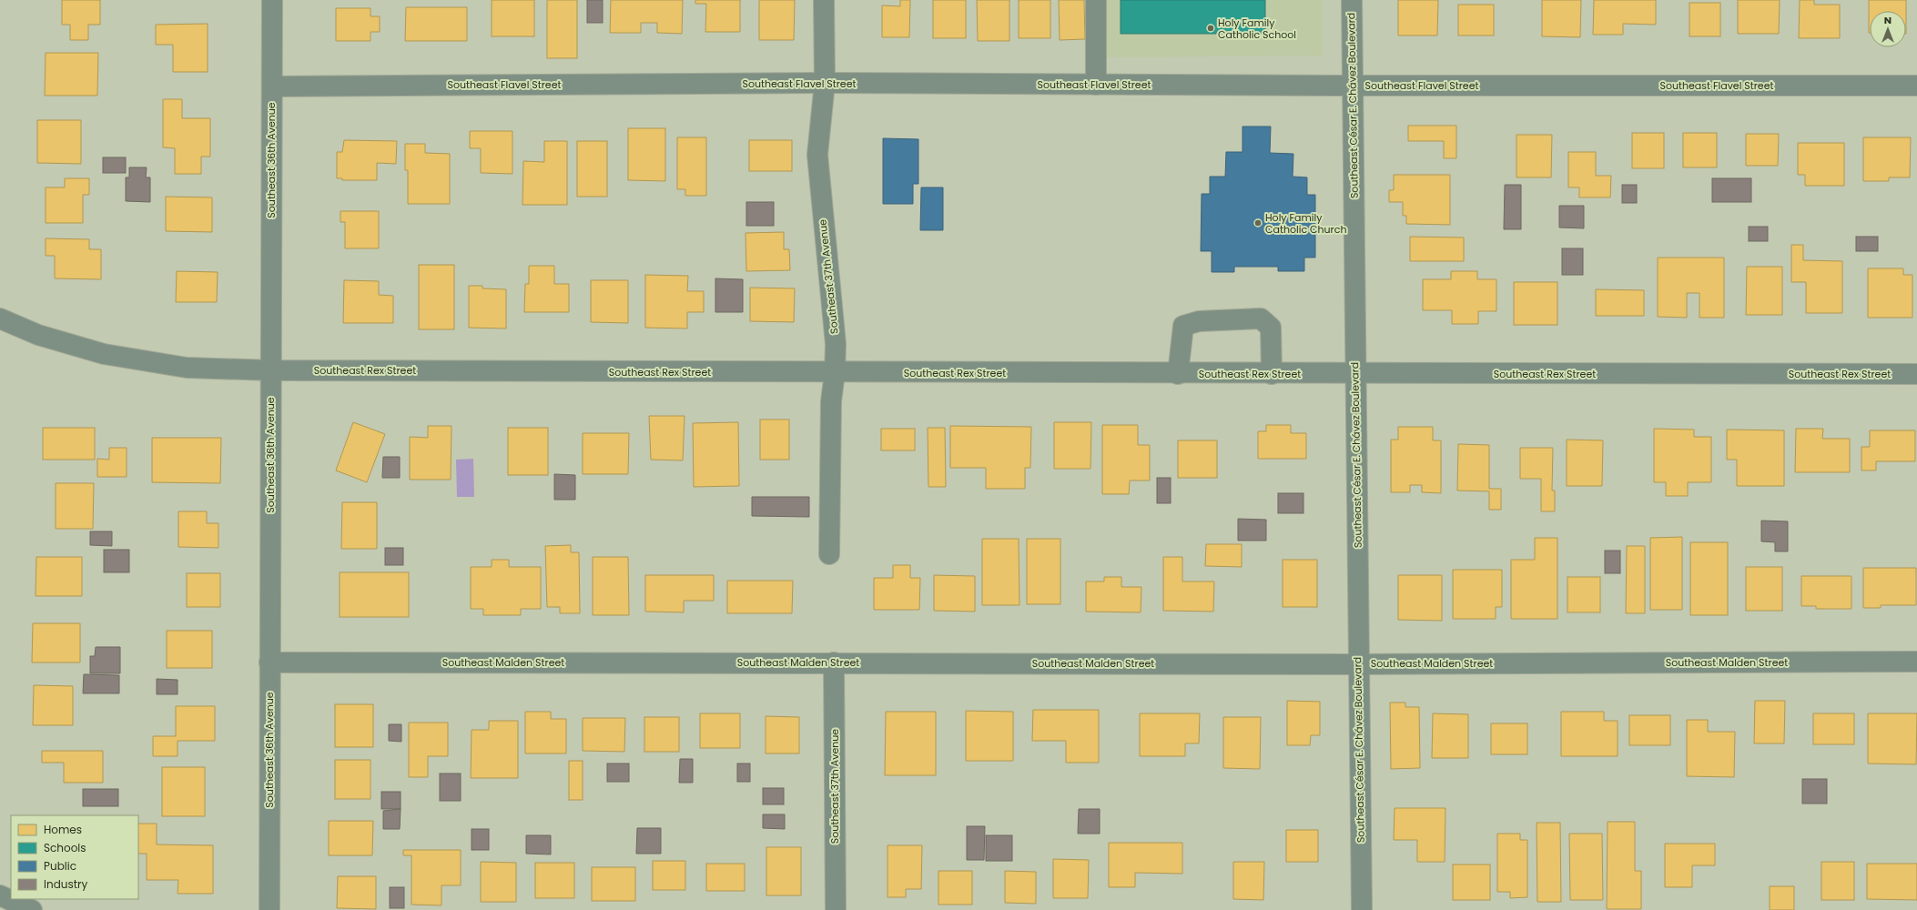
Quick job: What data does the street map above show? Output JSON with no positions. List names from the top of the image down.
{
  "streets": {
    "street": [
      "Southeast Flavel Street",
      "Southeast César E. Chávez Boulevard",
      "Southeast 36th Avenue",
      "Southeast 37th Avenue",
      "Southeast Rex Street",
      "Southeast Malden Street"
    ]
  },
  "crossings": [
    ["Southeast Flavel Street", "Southeast César E. Chávez Boulevard"],
    ["Southeast Flavel Street", "Southeast 36th Avenue"],
    ["Southeast Flavel Street", "Southeast 37th Avenue"],
    ["Southeast César E. Chávez Boulevard", "Southeast Rex Street"],
    ["Southeast César E. Chávez Boulevard", "Southeast Malden Street"],
    ["Southeast 36th Avenue", "Southeast Rex Street"],
    ["Southeast 36th Avenue", "Southeast Malden Street"],
    ["Southeast 37th Avenue", "Southeast Rex Street"],
    ["Southeast 37th Avenue", "Southeast Malden Street"]
  ],
  "places": ["Holy Family Catholic School", "Holy Family Catholic Church"],
  "legend": [
    "Homes",
    "Schools",
    "Public",
    "Industry"
  ],
  "north": "top"
}
